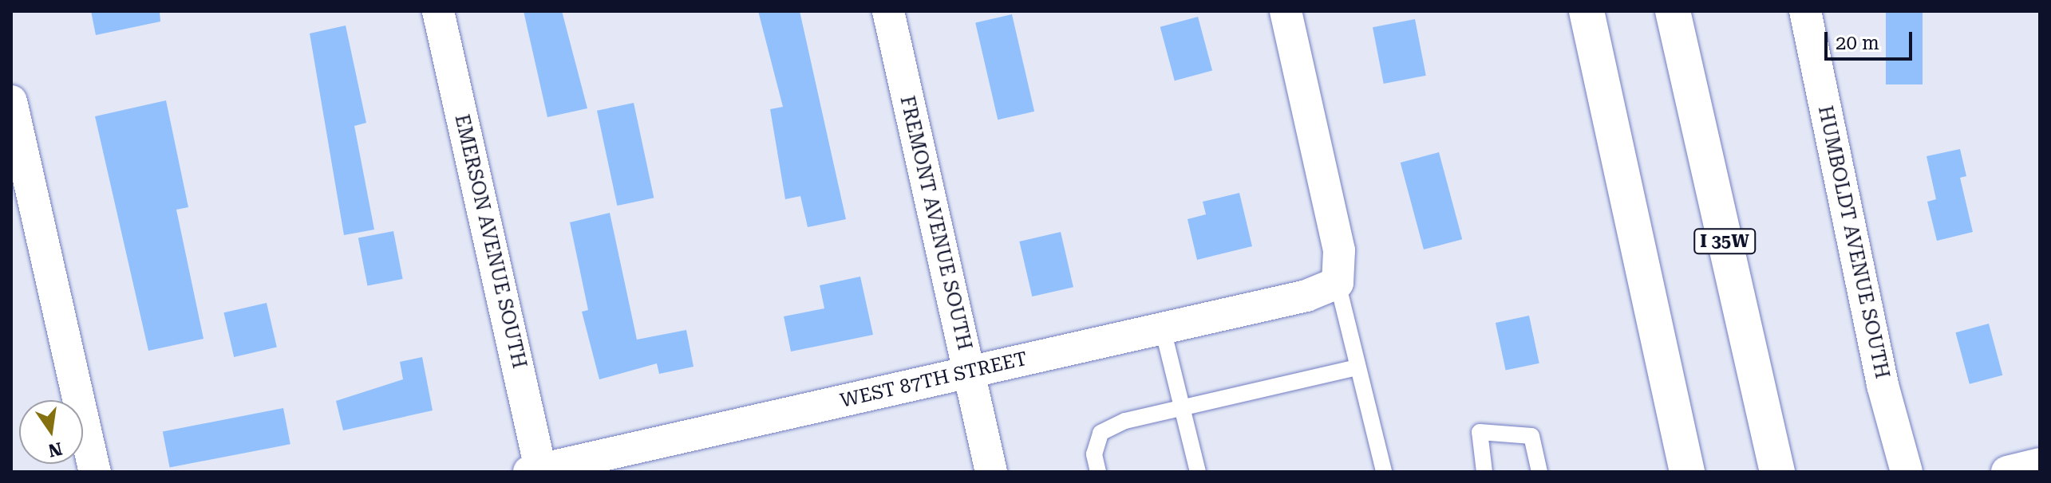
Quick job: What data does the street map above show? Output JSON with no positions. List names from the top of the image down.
{
  "streets": {
    "highway": ["I 35W"],
    "street": [
      "FREMONT AVENUE SOUTH",
      "EMERSON AVENUE SOUTH",
      "HUMBOLDT AVENUE SOUTH",
      "WEST 87TH STREET"
    ]
  },
  "crossings": [
    ["FREMONT AVENUE SOUTH", "WEST 87TH STREET"],
    ["EMERSON AVENUE SOUTH", "WEST 87TH STREET"]
  ],
  "scale_bar": "20 m",
  "north": "bottom"
}
